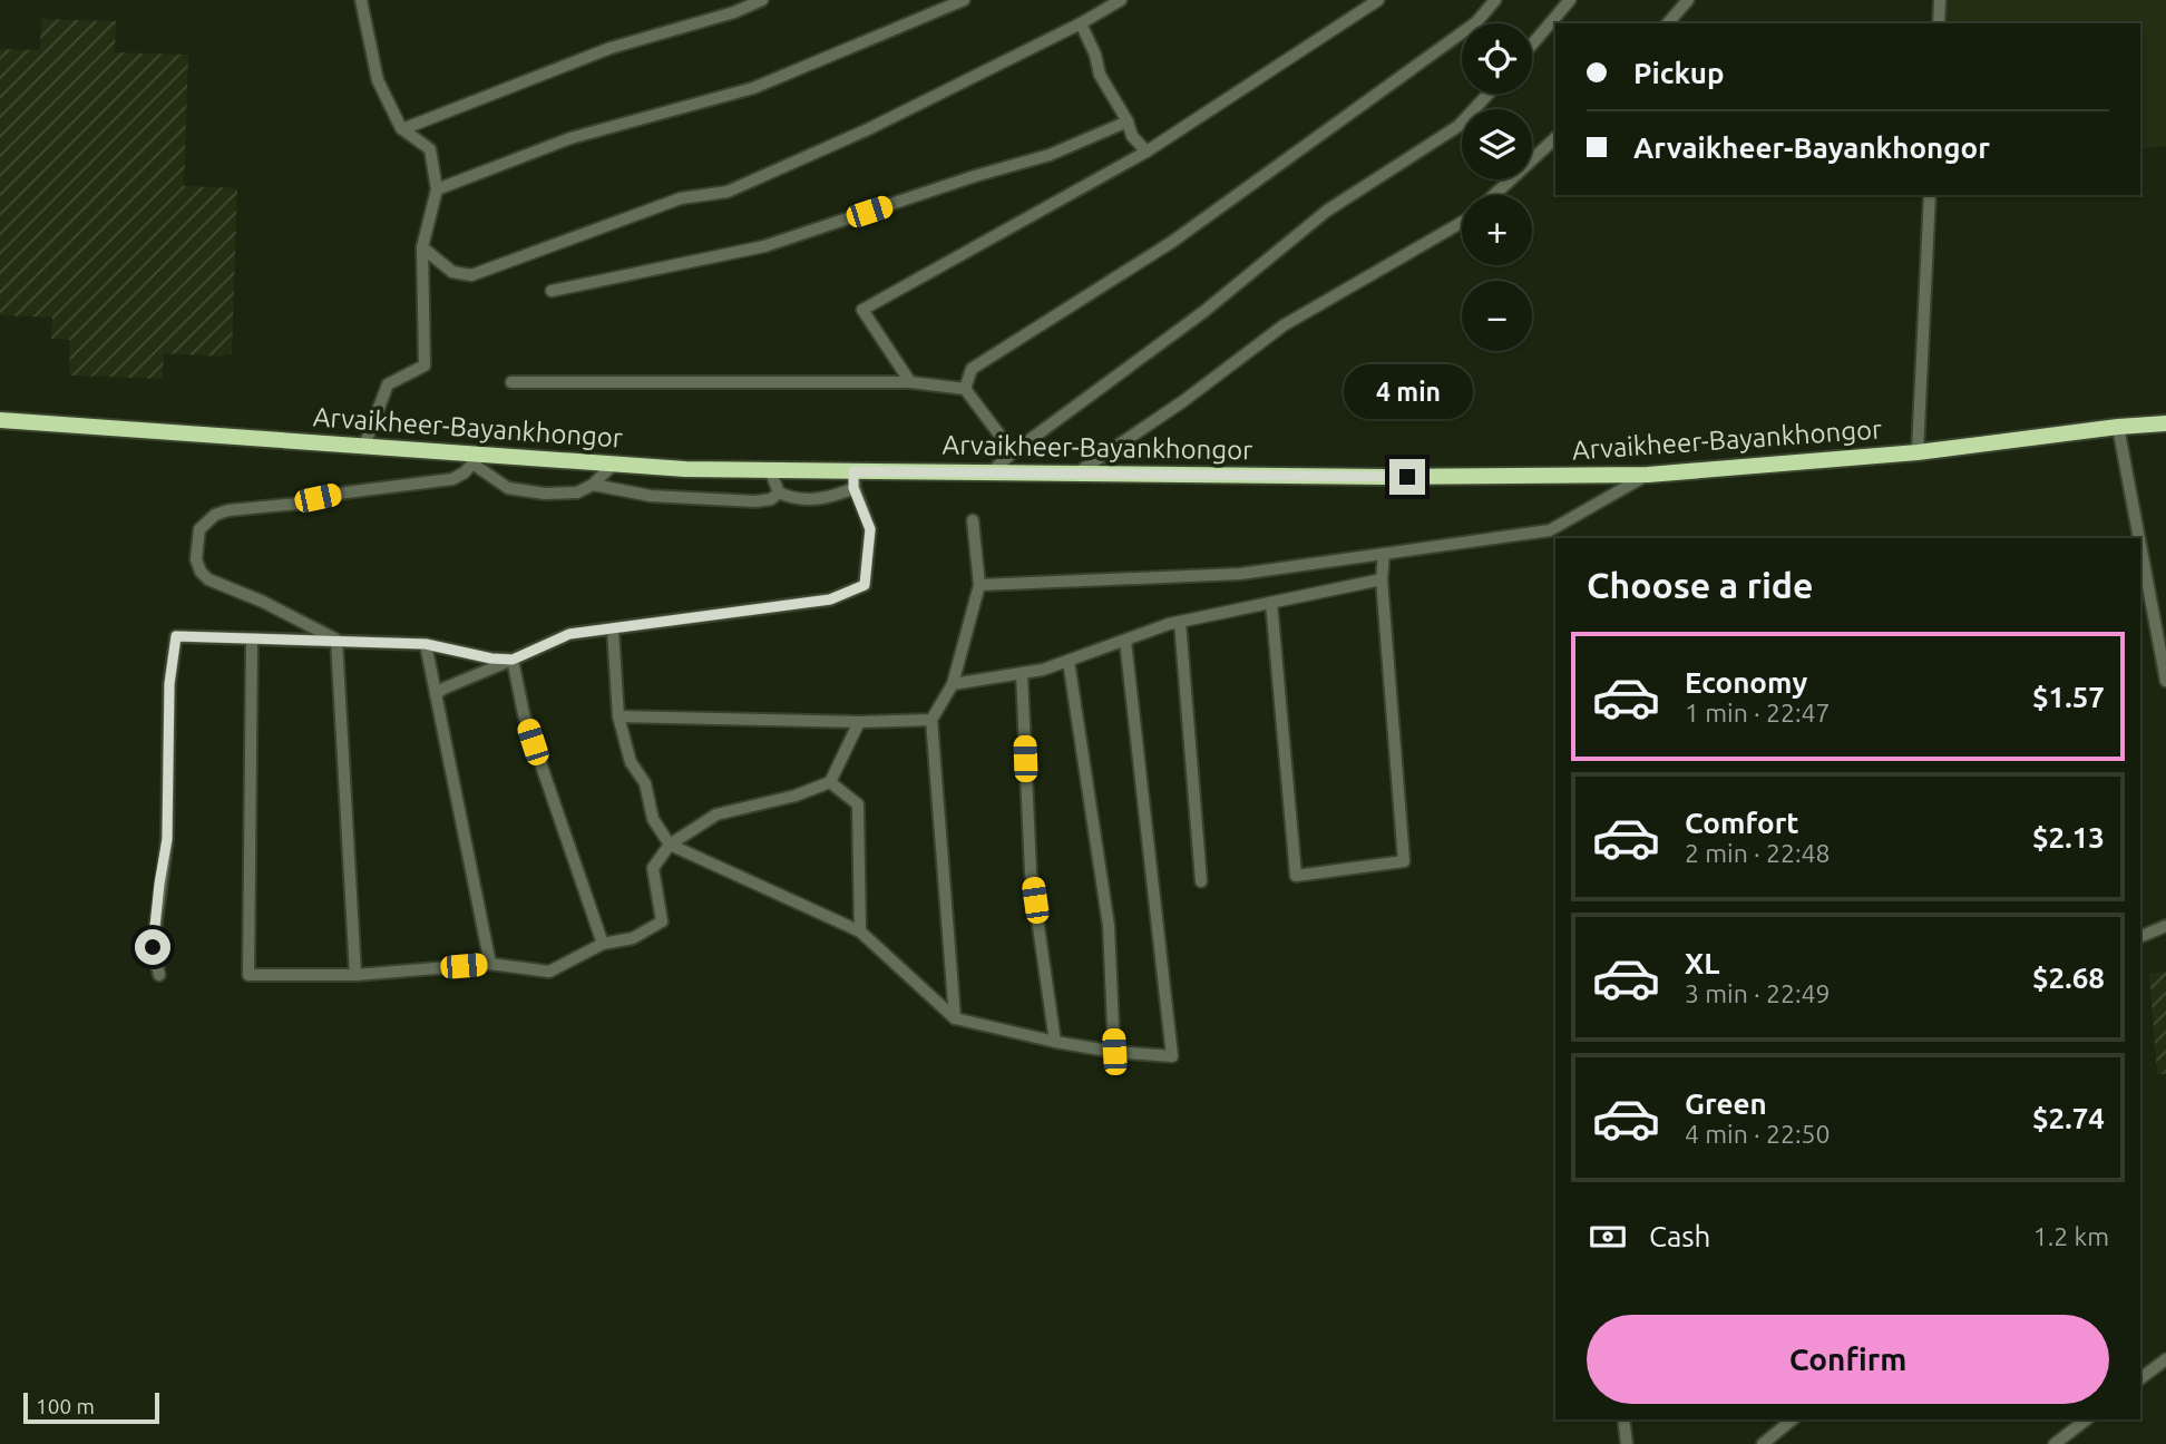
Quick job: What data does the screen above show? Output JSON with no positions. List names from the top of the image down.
{
  "streets": {
    "highway": ["Arvaikheer-Bayankhongor"]
  },
  "scale_bar": "100 m",
  "page": {
    "map_buttons": ["+", "−"],
    "banner": ["Pickup", "Arvaikheer-Bayankhongor"],
    "bubble": "4 min",
    "heading": "Choose a ride",
    "list": [
      {
        "name": "Economy",
        "note": "1 min · 22:47",
        "value": "$1.57"
      },
      {
        "name": "Comfort",
        "note": "2 min · 22:48",
        "value": "$2.13"
      },
      {
        "name": "XL",
        "note": "3 min · 22:49",
        "value": "$2.68"
      },
      {
        "name": "Green",
        "note": "4 min · 22:50",
        "value": "$2.74"
      }
    ],
    "pay": ["Cash", "1.2 km"],
    "buttons": "Confirm",
    "scale": "100 m"
  }
}
